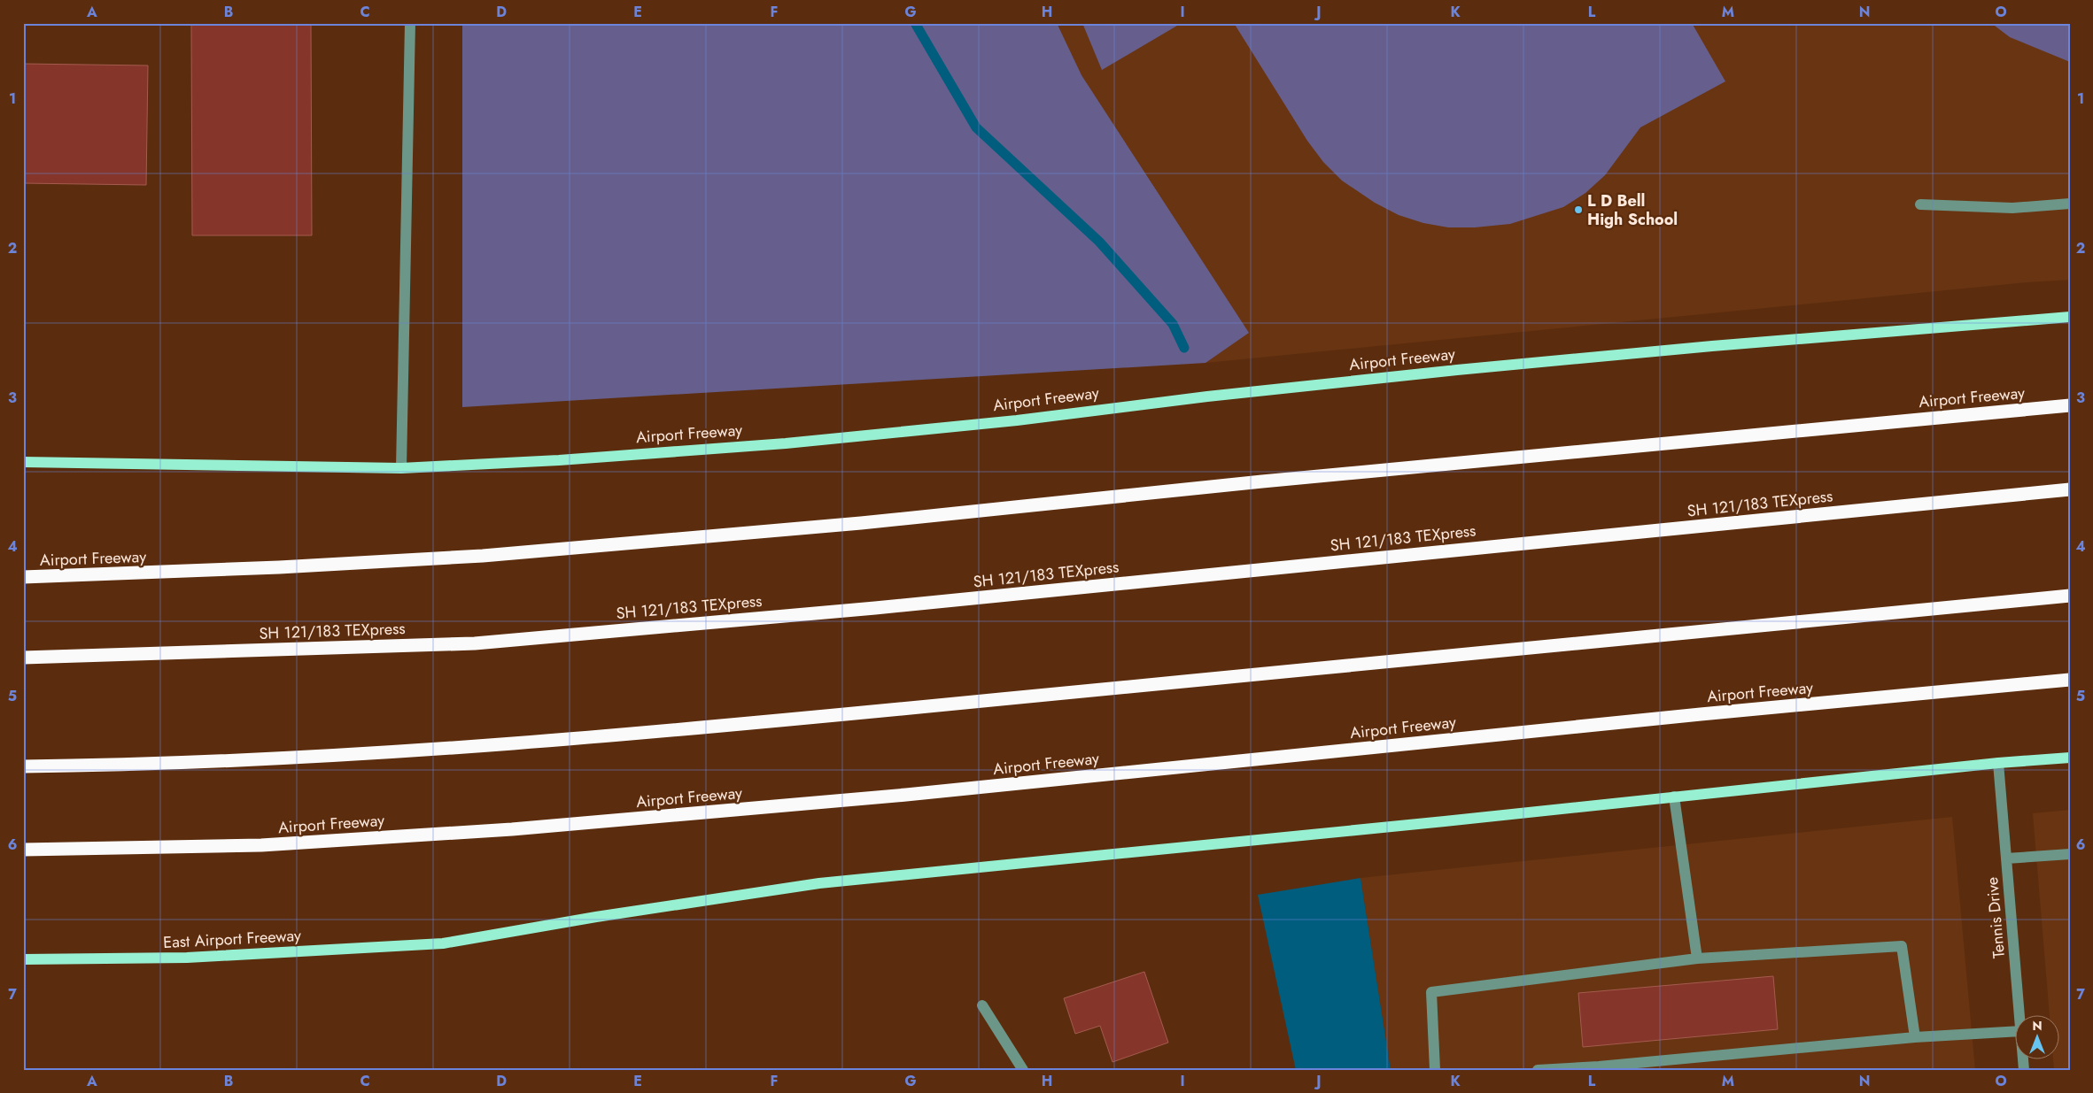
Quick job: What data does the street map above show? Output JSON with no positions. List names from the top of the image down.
{
  "streets": {
    "highway": ["Airport Freeway", "SH 121/183 TEXpress"],
    "main road": ["East Airport Freeway"],
    "street": ["Tennis Drive"]
  },
  "places": ["L D Bell High School"],
  "north": "top",
  "grid": {
    "columns": [
      "A",
      "B",
      "C",
      "D",
      "E",
      "F",
      "G",
      "H",
      "I",
      "J",
      "K",
      "L",
      "M",
      "N",
      "O"
    ],
    "rows": [
      "1",
      "2",
      "3",
      "4",
      "5",
      "6",
      "7"
    ]
  }
}
